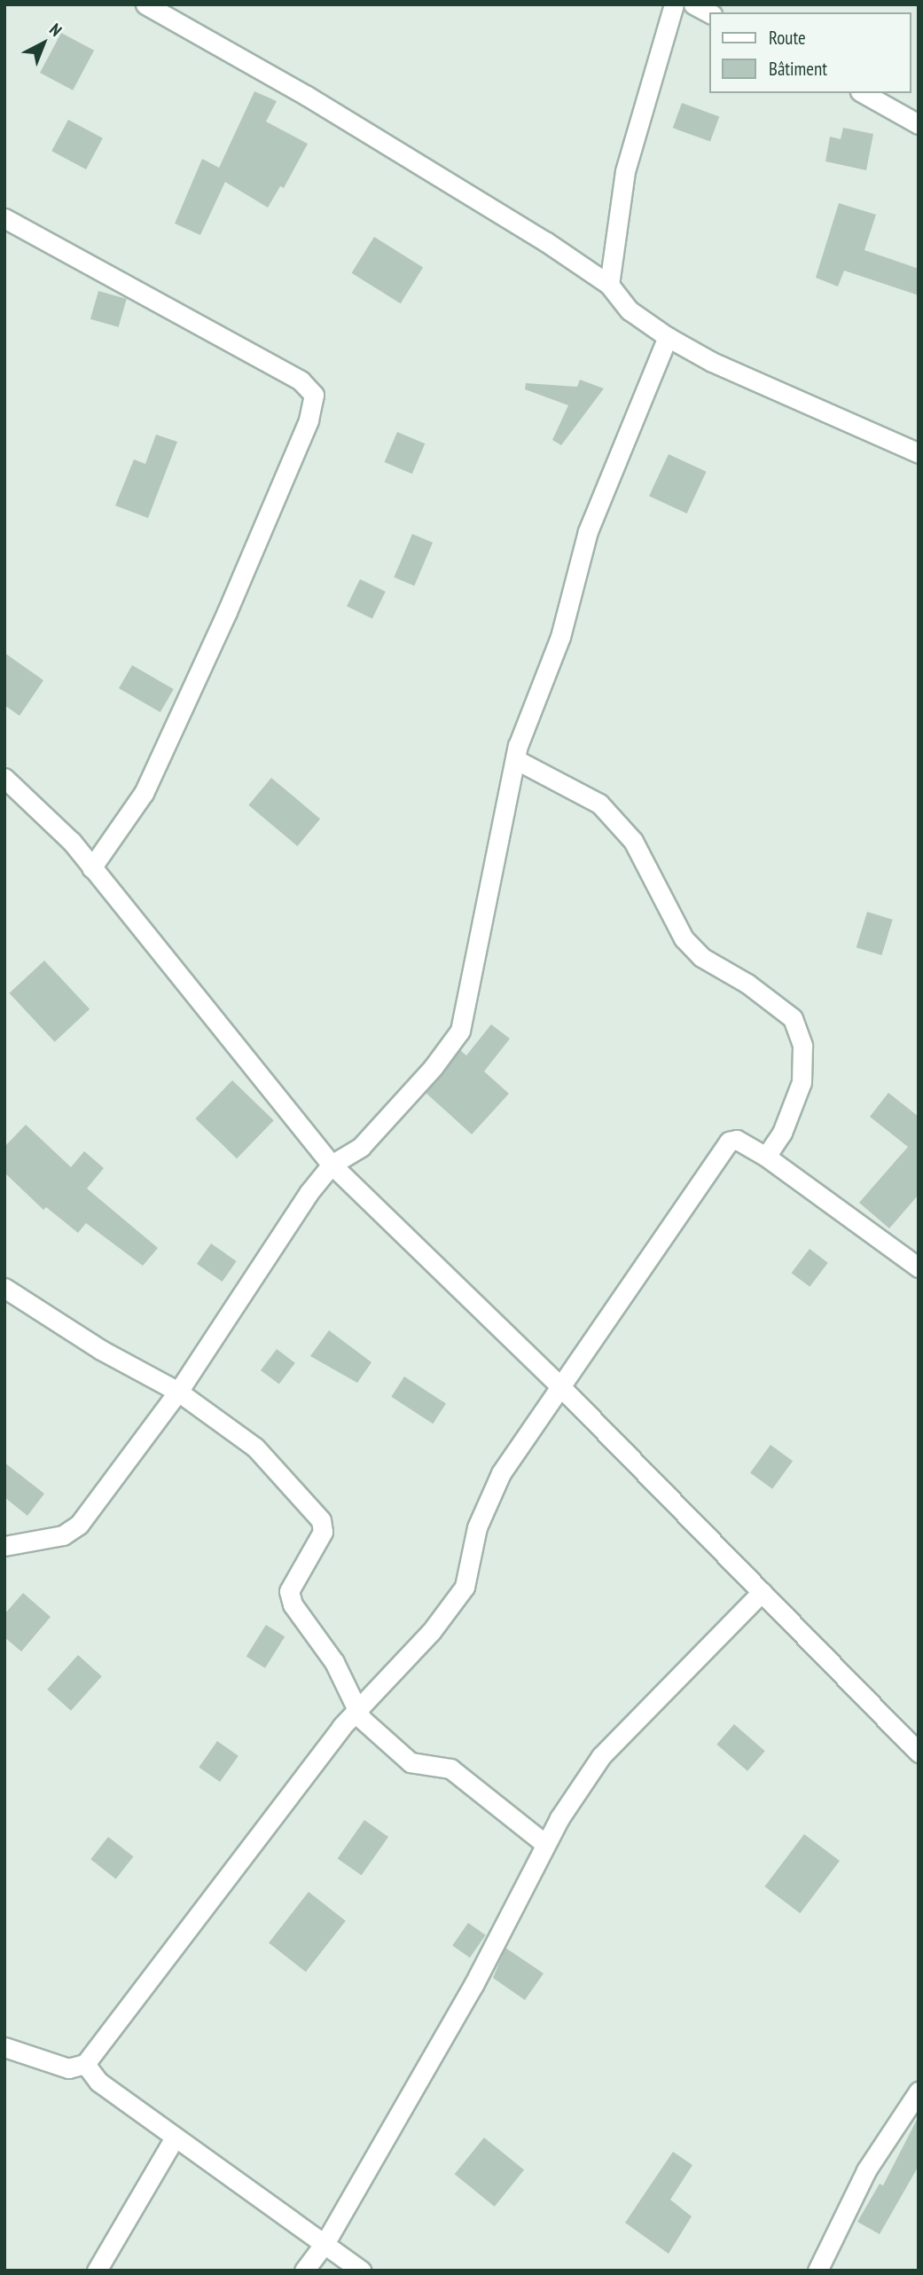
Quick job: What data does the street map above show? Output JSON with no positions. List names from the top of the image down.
{
  "legend": ["Route", "Bâtiment"],
  "north": "top right"
}
